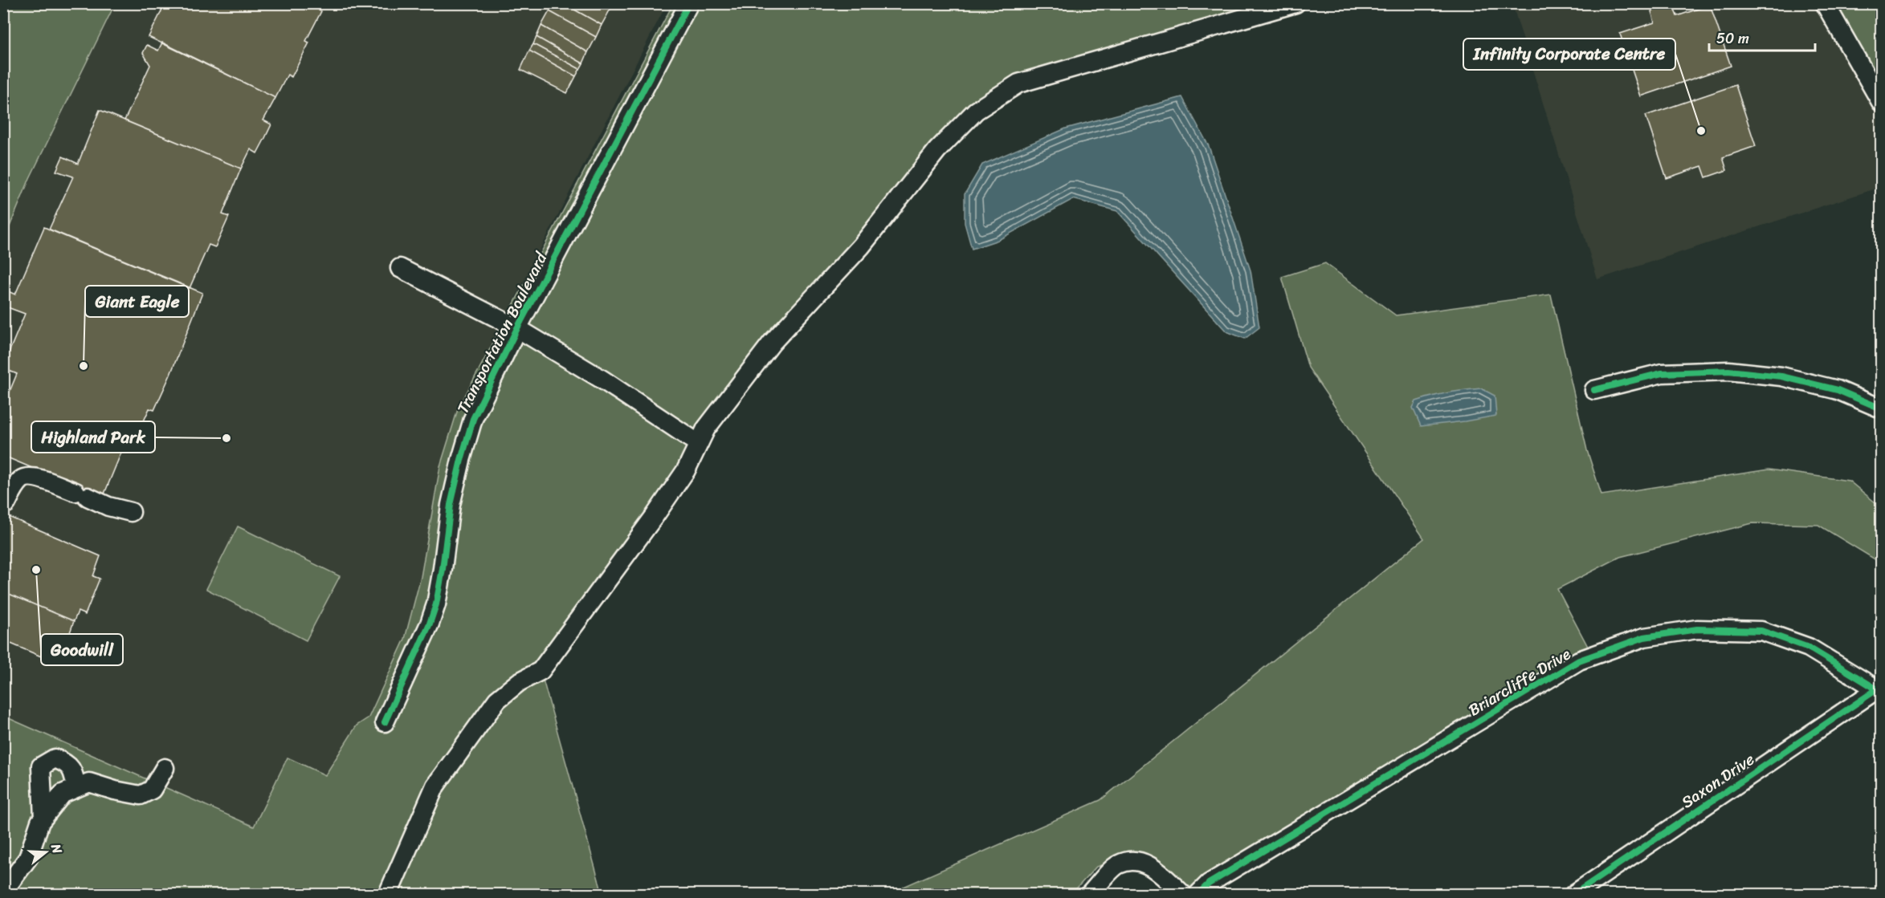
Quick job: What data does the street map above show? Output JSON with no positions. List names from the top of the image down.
{
  "streets": {
    "street": ["Transportation Boulevard", "Briarcliffe Drive", "Saxon Drive"]
  },
  "crossings": [
    ["Briarcliffe Drive", "Saxon Drive"]
  ],
  "places": [
    "Infinity Corporate Centre",
    "Giant Eagle",
    "Highland Park",
    "Goodwill"
  ],
  "scale_bar": "50 m",
  "north": "right"
}
